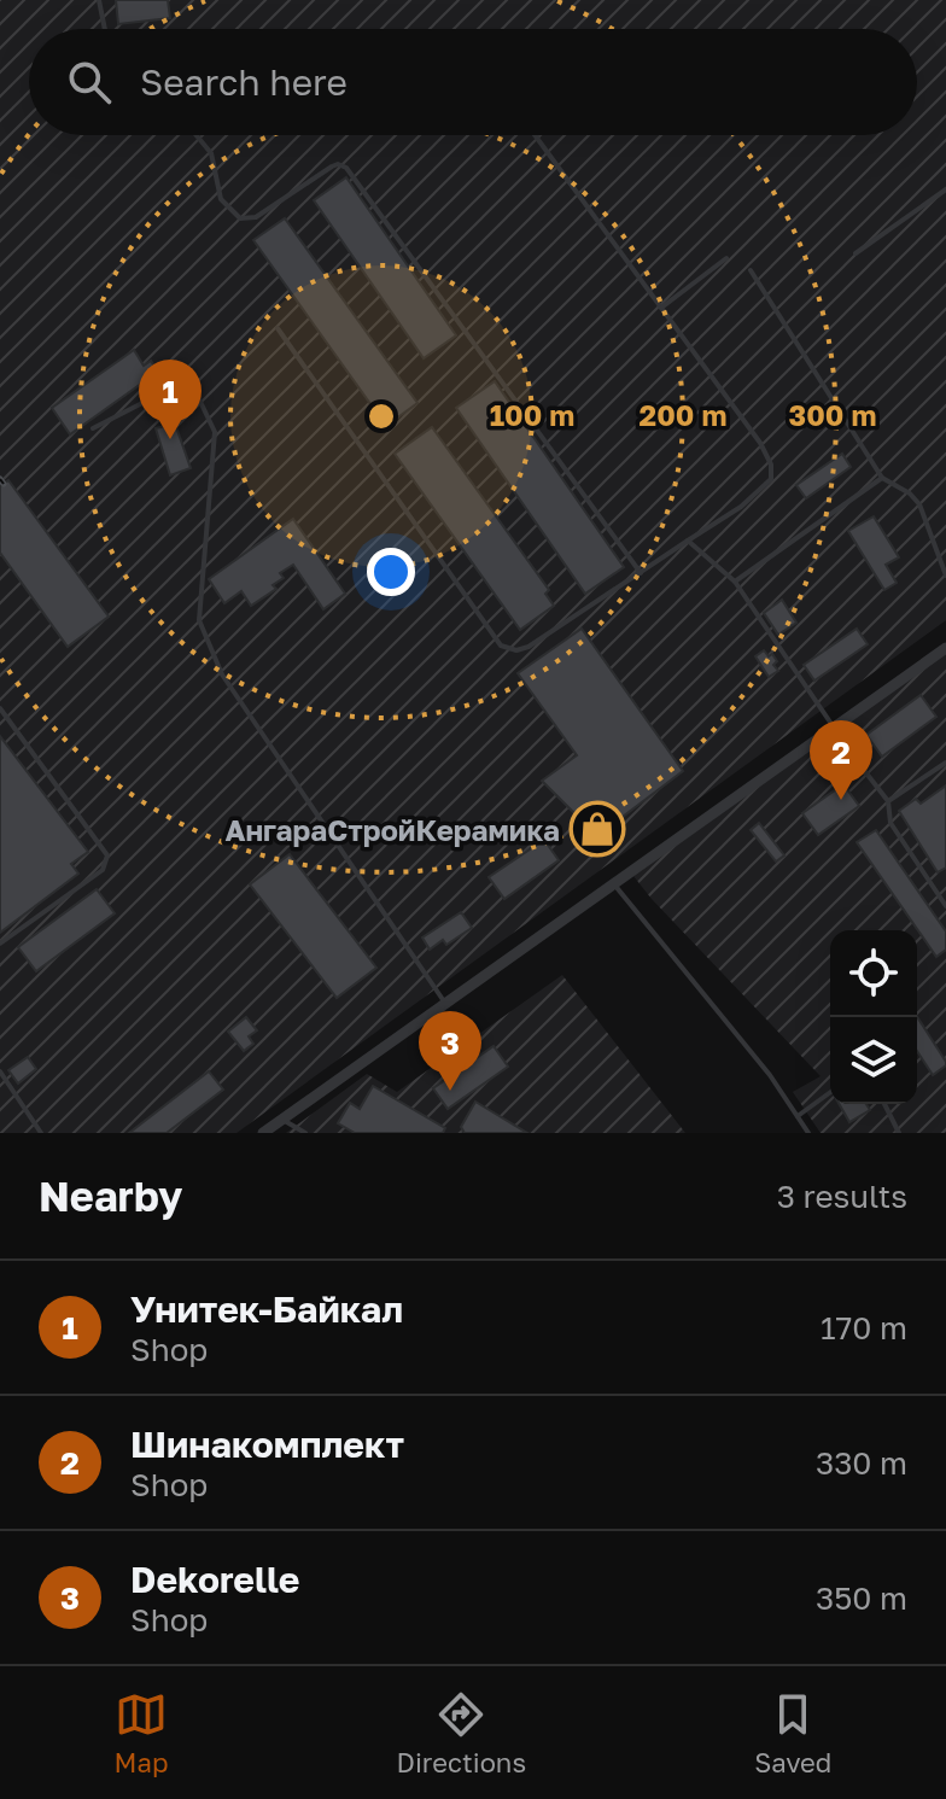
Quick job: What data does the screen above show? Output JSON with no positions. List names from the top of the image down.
{
  "places": {
    "shop": ["АнгараСтройКерамика"]
  },
  "page": {
    "search": "Search here",
    "pins": ["1", "2", "3"],
    "heading": ["Nearby", "3 results"],
    "list": [
      {
        "mark": "1",
        "name": "Унитек-Байкал",
        "note": "Shop",
        "value": "170 m"
      },
      {
        "mark": "2",
        "name": "Шинакомплект",
        "note": "Shop",
        "value": "330 m"
      },
      {
        "mark": "3",
        "name": "Dekorelle",
        "note": "Shop",
        "value": "350 m"
      }
    ],
    "nav": ["Map", "Directions", "Saved"]
  },
  "rings": ["100 m", "200 m", "300 m"]
}
